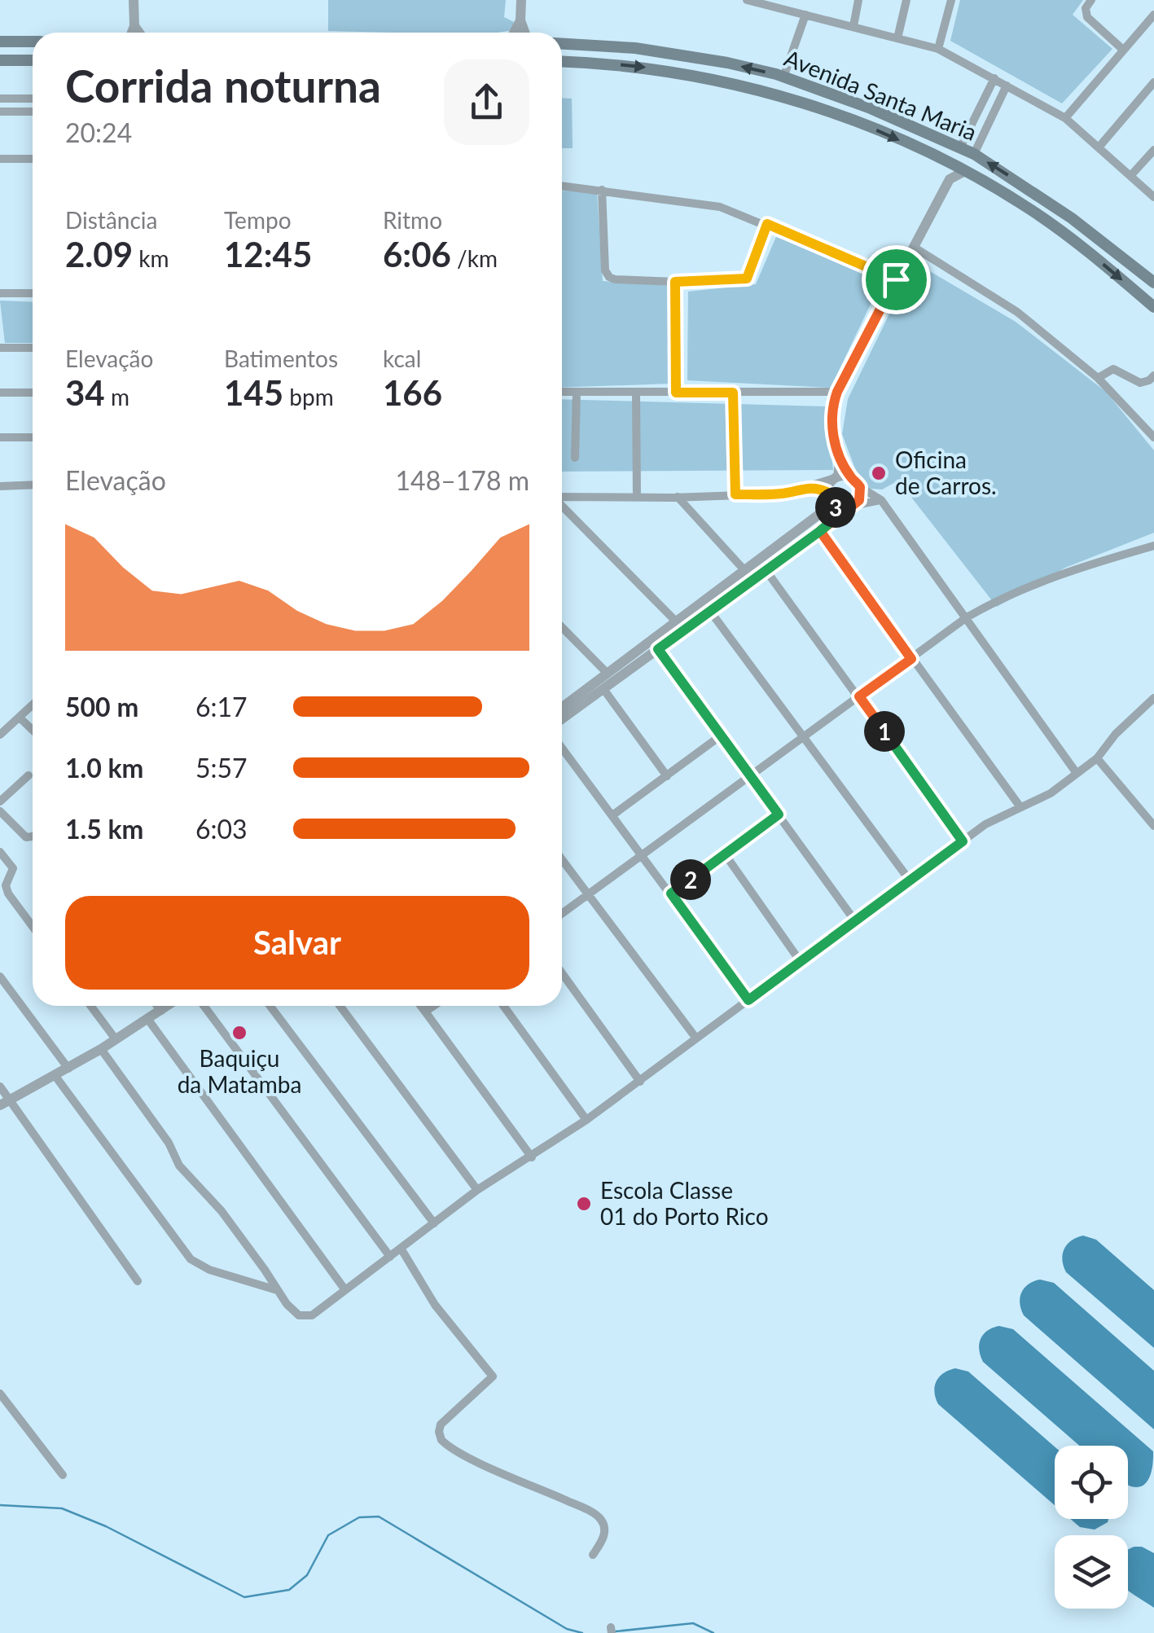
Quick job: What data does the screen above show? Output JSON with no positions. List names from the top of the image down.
{
  "streets": {
    "main road": ["Avenida Santa Maria"]
  },
  "places": ["Oficina de Carros.", "Baquiçu da Matamba", "Escola Classe 01 do Porto Rico"],
  "page": {
    "heading": ["Corrida noturna", "20:24"],
    "stats": [
      ["Distância", "2.09 km"],
      ["Tempo", "12:45"],
      ["Ritmo", "6:06 /km"],
      ["Elevação", "34 m"],
      ["Batimentos", "145 bpm"],
      ["kcal", "166"]
    ],
    "chart": ["Elevação", "148–178 m"],
    "pins": ["3", "1", "2"],
    "list": [
      {
        "name": "500 m",
        "note": "6:17"
      },
      {
        "name": "1.0 km",
        "note": "5:57"
      },
      {
        "name": "1.5 km",
        "note": "6:03"
      }
    ],
    "buttons": "Salvar"
  }
}
